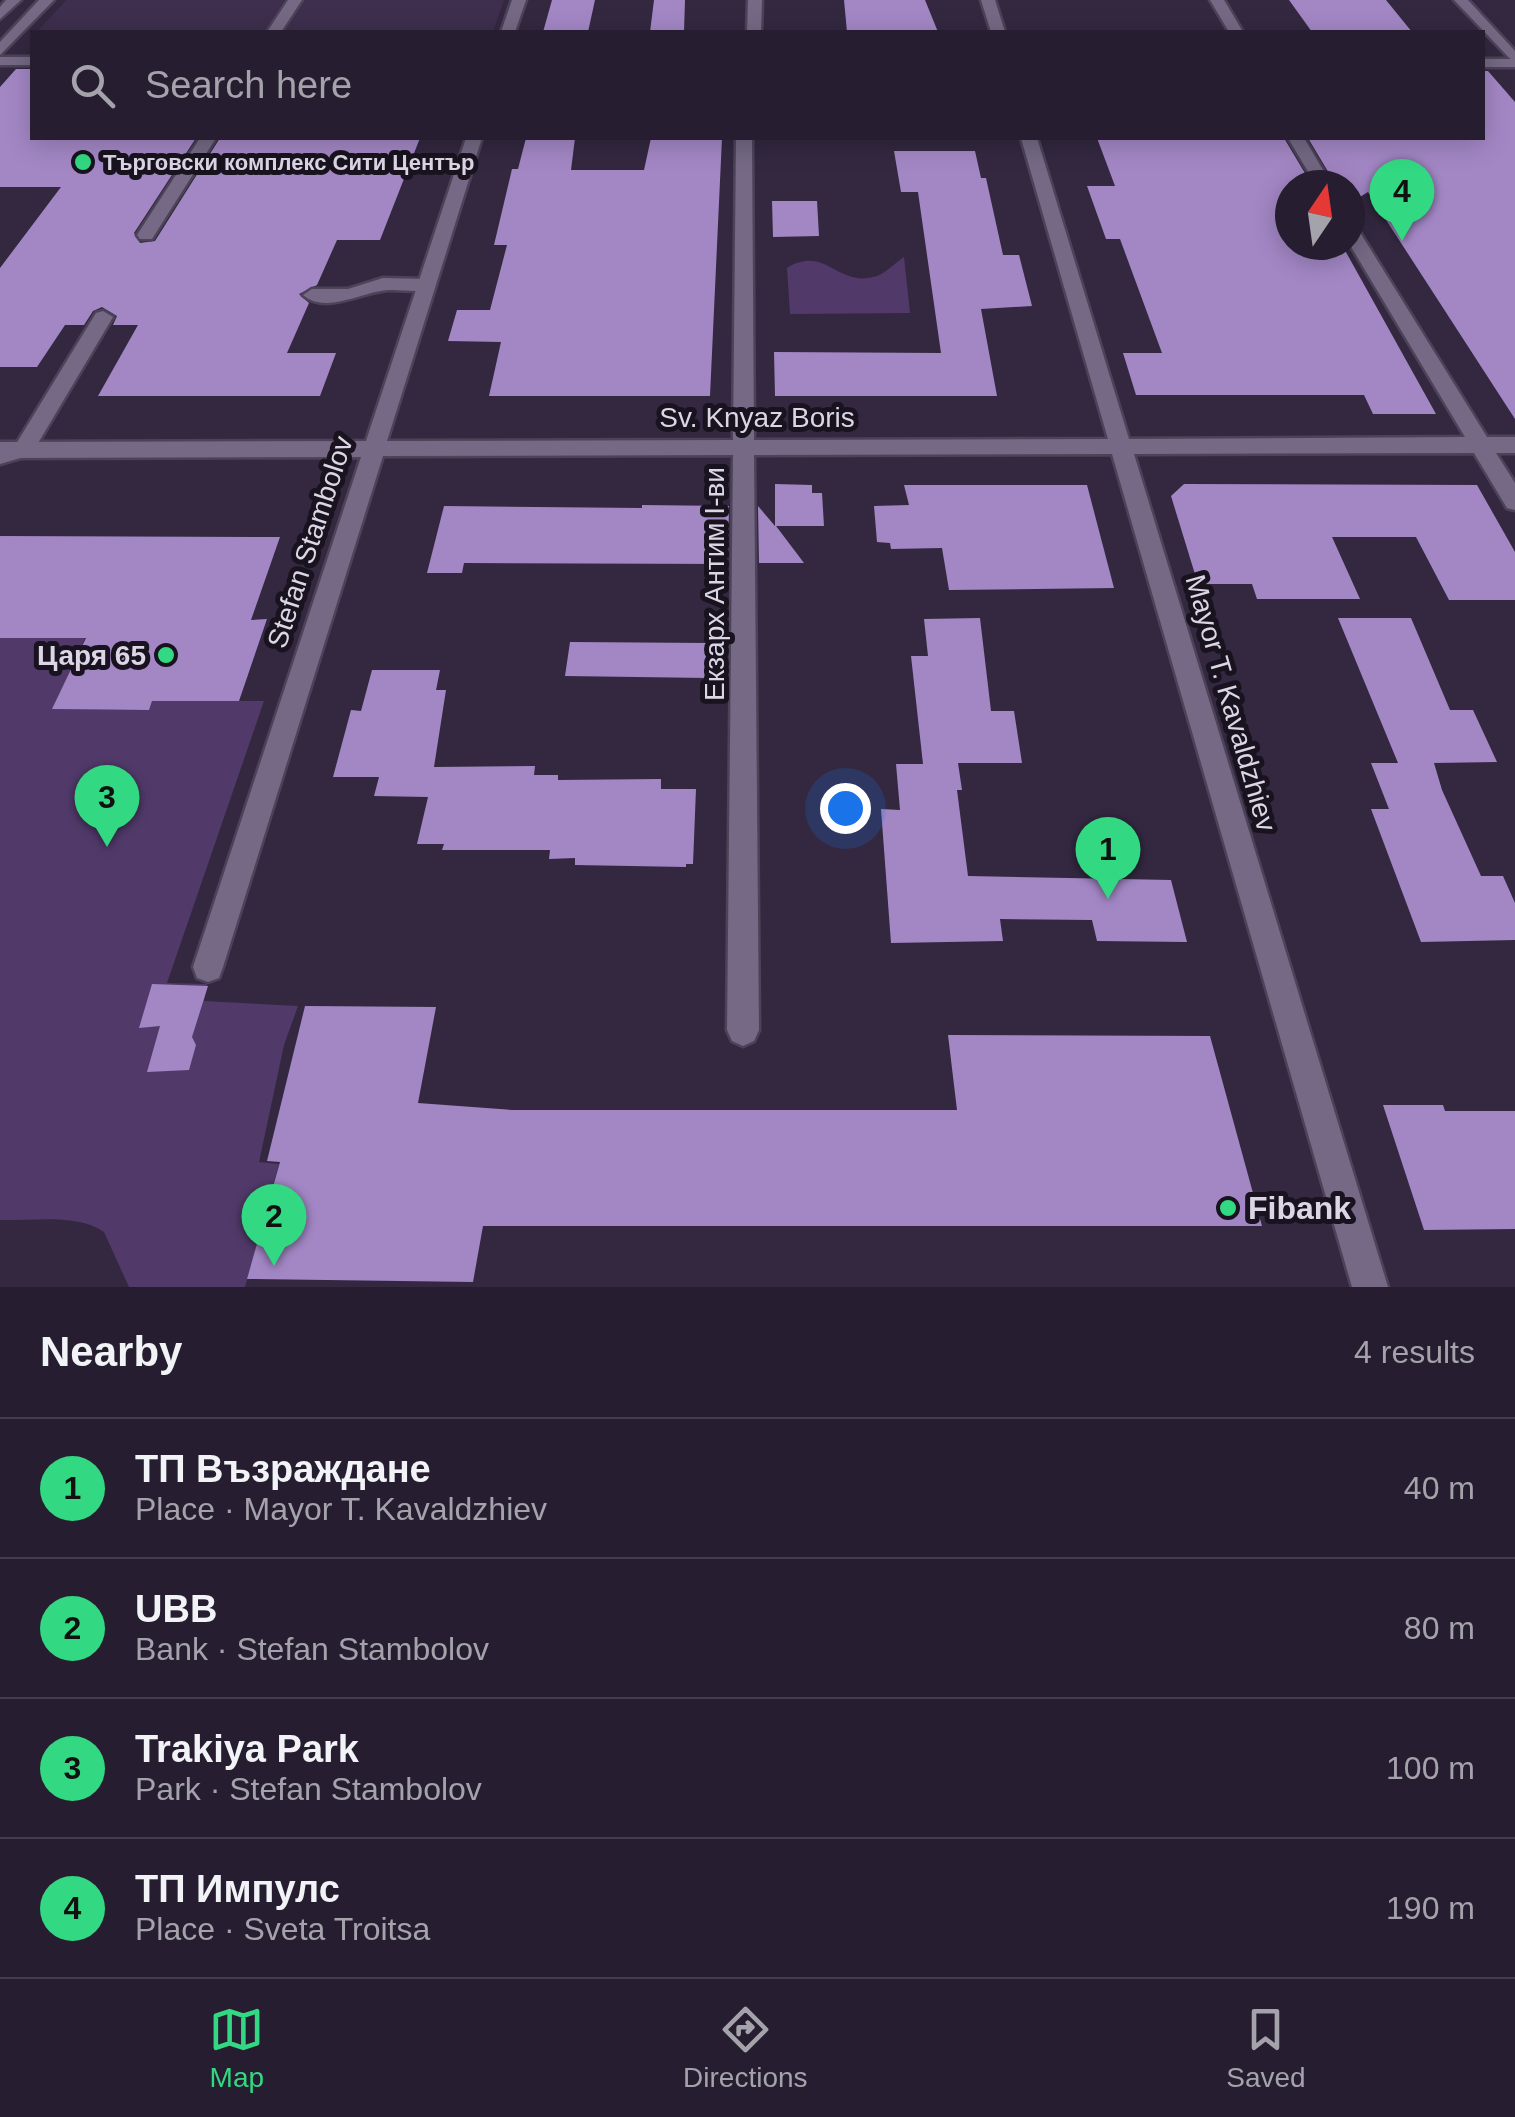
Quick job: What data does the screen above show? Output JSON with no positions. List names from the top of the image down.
{
  "streets": {
    "street": [
      "Sv. Knyaz Boris",
      "Stefan Stambolov",
      "Екзарх Антим I-ви",
      "Mayor T. Kavaldzhiev"
    ]
  },
  "crossings": [
    ["Sv. Knyaz Boris", "Stefan Stambolov"],
    ["Sv. Knyaz Boris", "Екзарх Антим I-ви"],
    ["Sv. Knyaz Boris", "Mayor T. Kavaldzhiev"]
  ],
  "places": ["Търговски комплекс Сити Център", "Царя 65", "Fibank"],
  "north": "top",
  "page": {
    "search": "Search here",
    "pins": [
      "4",
      "3",
      "1",
      "2"
    ],
    "heading": ["Nearby", "4 results"],
    "list": [
      {
        "mark": "1",
        "name": "ТП Възраждане",
        "note": "Place · Mayor T. Kavaldzhiev",
        "value": "40 m"
      },
      {
        "mark": "2",
        "name": "UBB",
        "note": "Bank · Stefan Stambolov",
        "value": "80 m"
      },
      {
        "mark": "3",
        "name": "Trakiya Park",
        "note": "Park · Stefan Stambolov",
        "value": "100 m"
      },
      {
        "mark": "4",
        "name": "ТП Импулс",
        "note": "Place · Sveta Troitsa",
        "value": "190 m"
      }
    ],
    "nav": ["Map", "Directions", "Saved"]
  }
}
